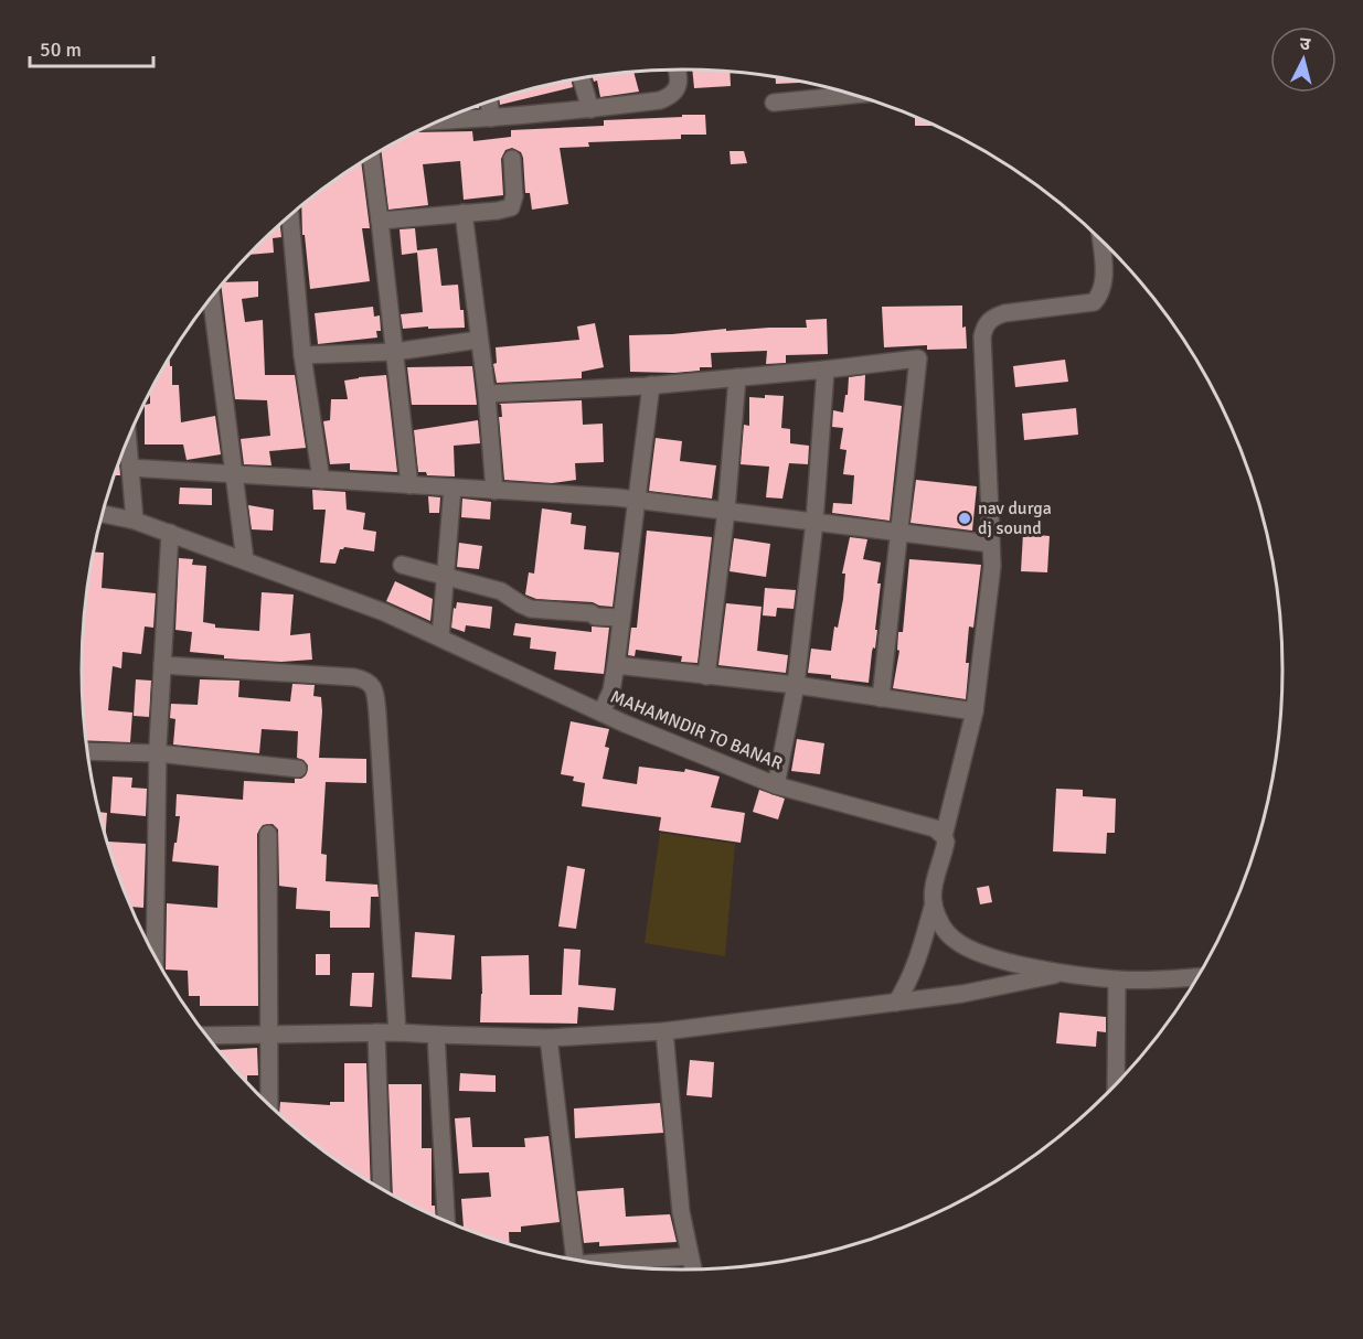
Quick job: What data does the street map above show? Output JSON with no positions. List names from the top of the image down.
{
  "streets": {
    "street": ["MAHAMNDIR TO BANAR"]
  },
  "places": ["nav durga dj sound"],
  "scale_bar": "50 m",
  "north": "top"
}
